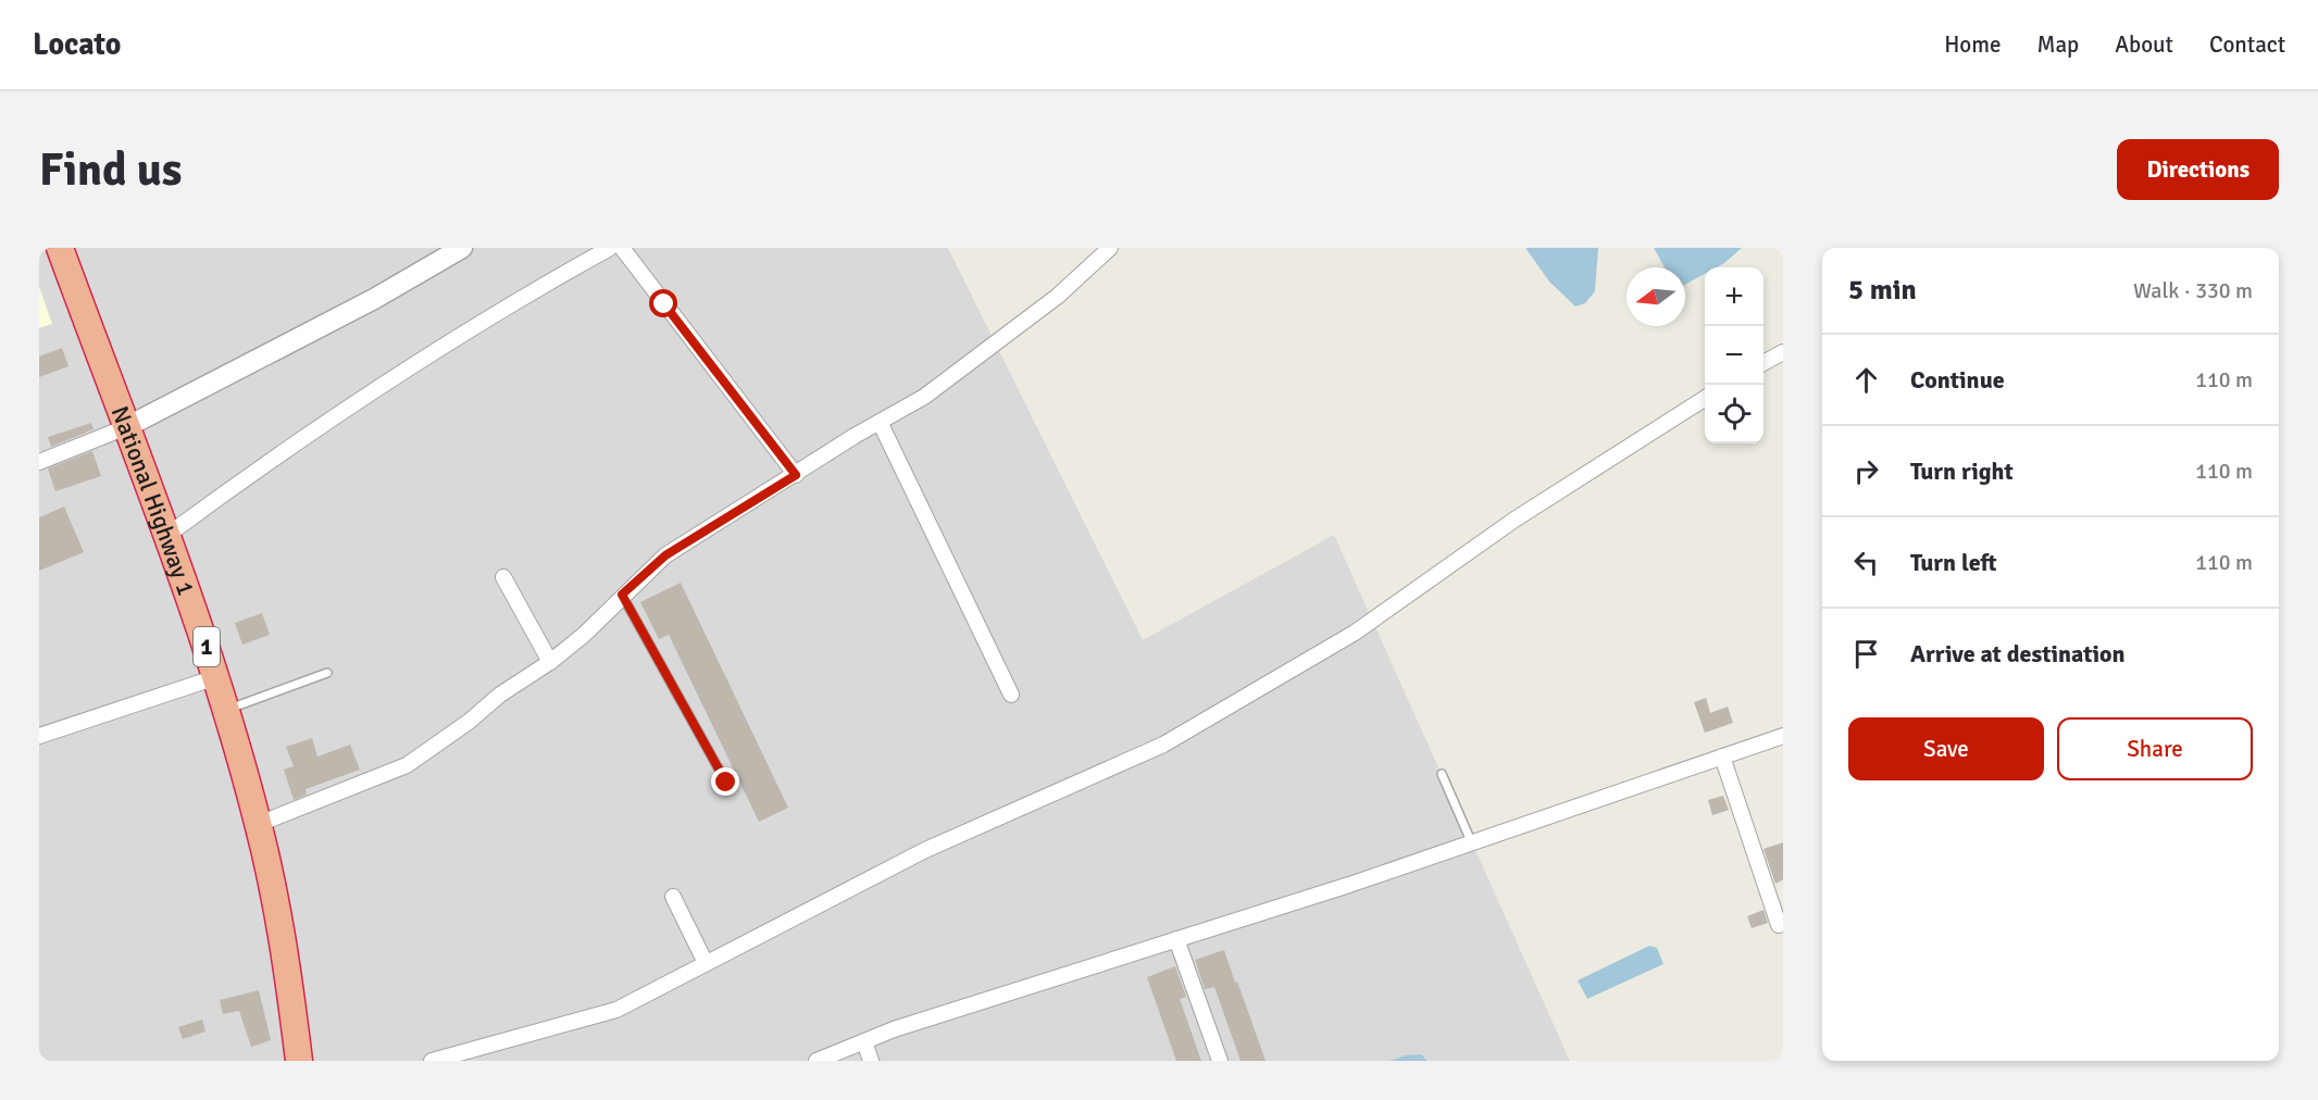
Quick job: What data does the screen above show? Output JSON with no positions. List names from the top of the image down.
{
  "streets": {
    "highway": ["National Highway 1", "1"]
  },
  "north": "left",
  "page": {
    "header": "Locato",
    "nav": [
      "Home",
      "Map",
      "About",
      "Contact"
    ],
    "buttons": [
      "Directions",
      ["Save", "Share"]
    ],
    "title": "Find us",
    "heading": ["5 min", "Walk · 330 m"],
    "map_buttons": ["+", "−"],
    "list": [
      ["Continue", "110 m"],
      ["Turn right", "110 m"],
      ["Turn left", "110 m"],
      "Arrive at destination"
    ]
  }
}
